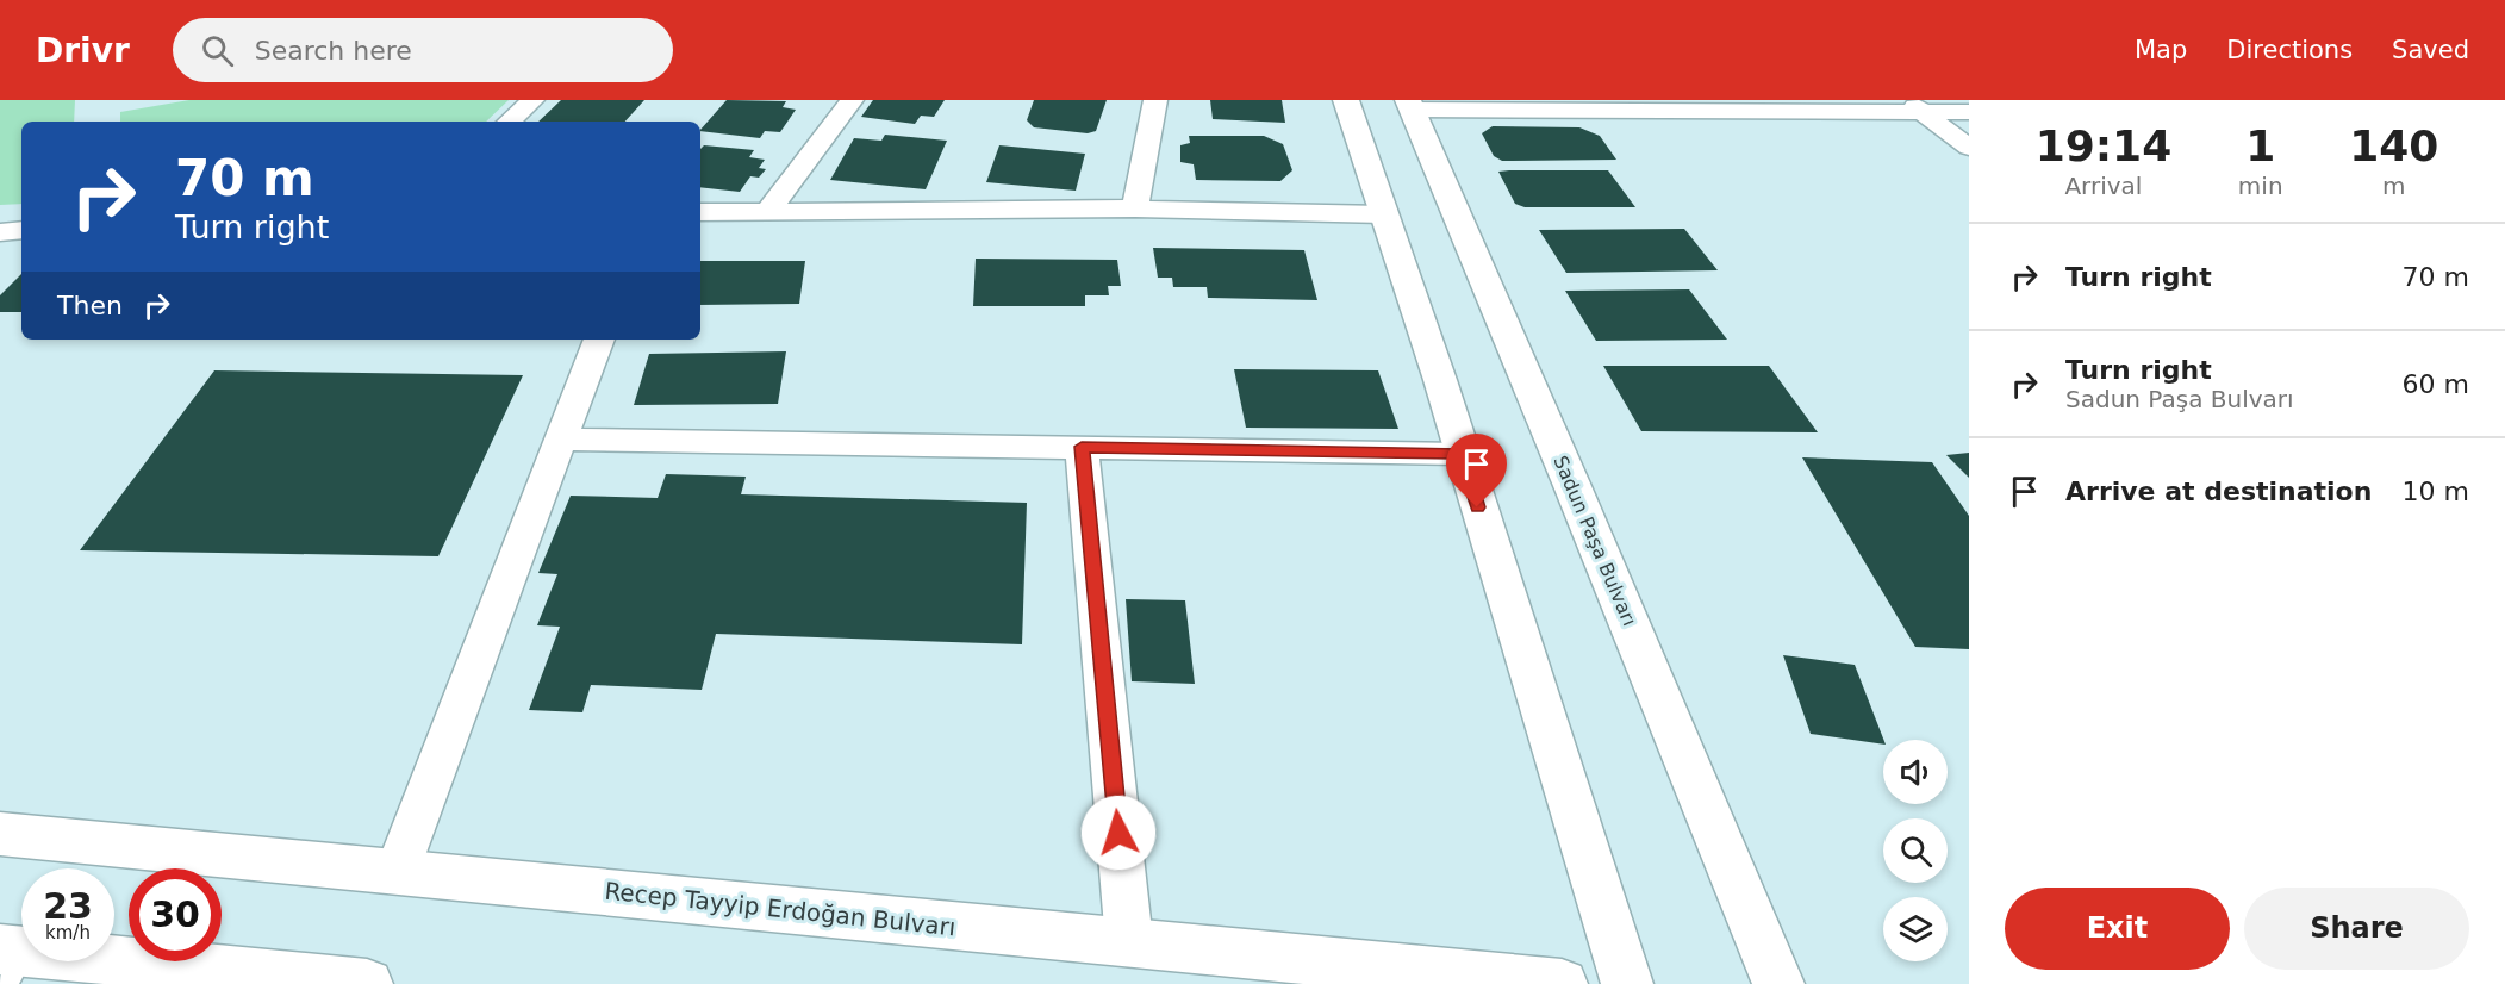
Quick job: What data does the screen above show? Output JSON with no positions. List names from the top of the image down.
{
  "streets": {
    "main road": ["Sadun Paşa Bulvarı", "Recep Tayyip Erdoğan Bulvarı"]
  },
  "page": {
    "header": "Drivr",
    "search": "Search here",
    "nav": ["Map", "Directions", "Saved"],
    "eta": [
      "19:14",
      "Arrival",
      "1",
      "min",
      "140",
      "m"
    ],
    "turn": ["70 m", "Turn right"],
    "list": [
      {
        "name": "Turn right",
        "value": "70 m"
      },
      {
        "name": "Turn right",
        "note": "Sadun Paşa Bulvarı",
        "value": "60 m"
      },
      {
        "name": "Arrive at destination",
        "value": "10 m"
      }
    ],
    "then": "Then",
    "speed": "23 km/h",
    "limit": "30",
    "buttons": ["Exit", "Share"]
  }
}
